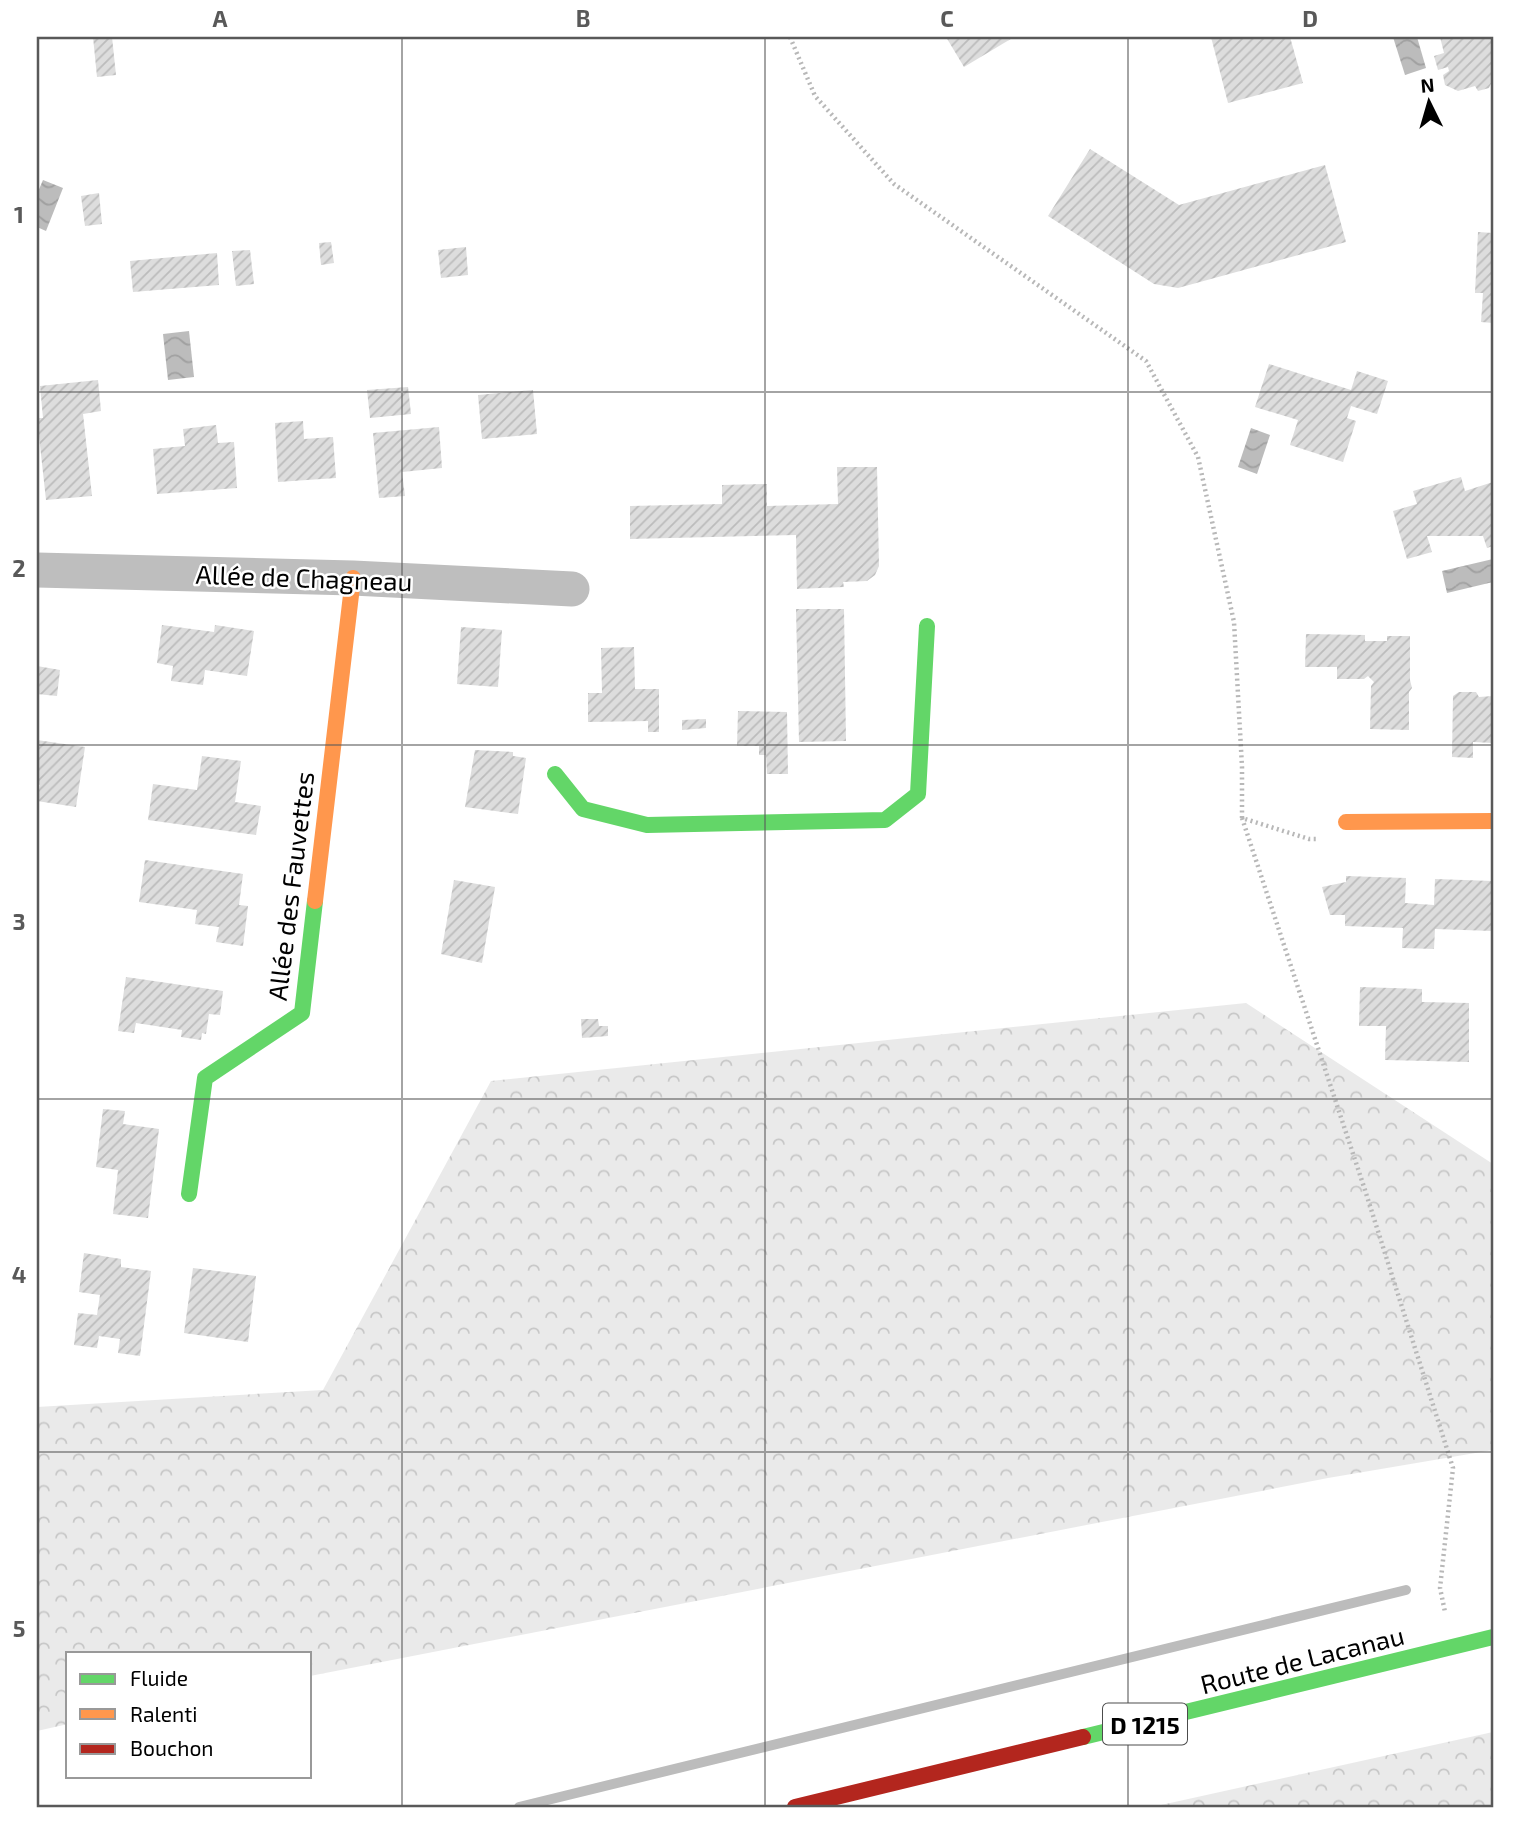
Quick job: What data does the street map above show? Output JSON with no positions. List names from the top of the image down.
{
  "streets": {
    "street": [
      "Allée de Chagneau",
      "Allée des Fauvettes",
      "Route de Lacanau",
      "D 1215"
    ]
  },
  "crossings": [
    ["Allée de Chagneau", "Allée des Fauvettes"]
  ],
  "legend": ["Fluide", "Ralenti", "Bouchon"],
  "north": "top",
  "grid": {
    "columns": [
      "A",
      "B",
      "C",
      "D"
    ],
    "rows": [
      "1",
      "2",
      "3",
      "4",
      "5"
    ]
  }
}
